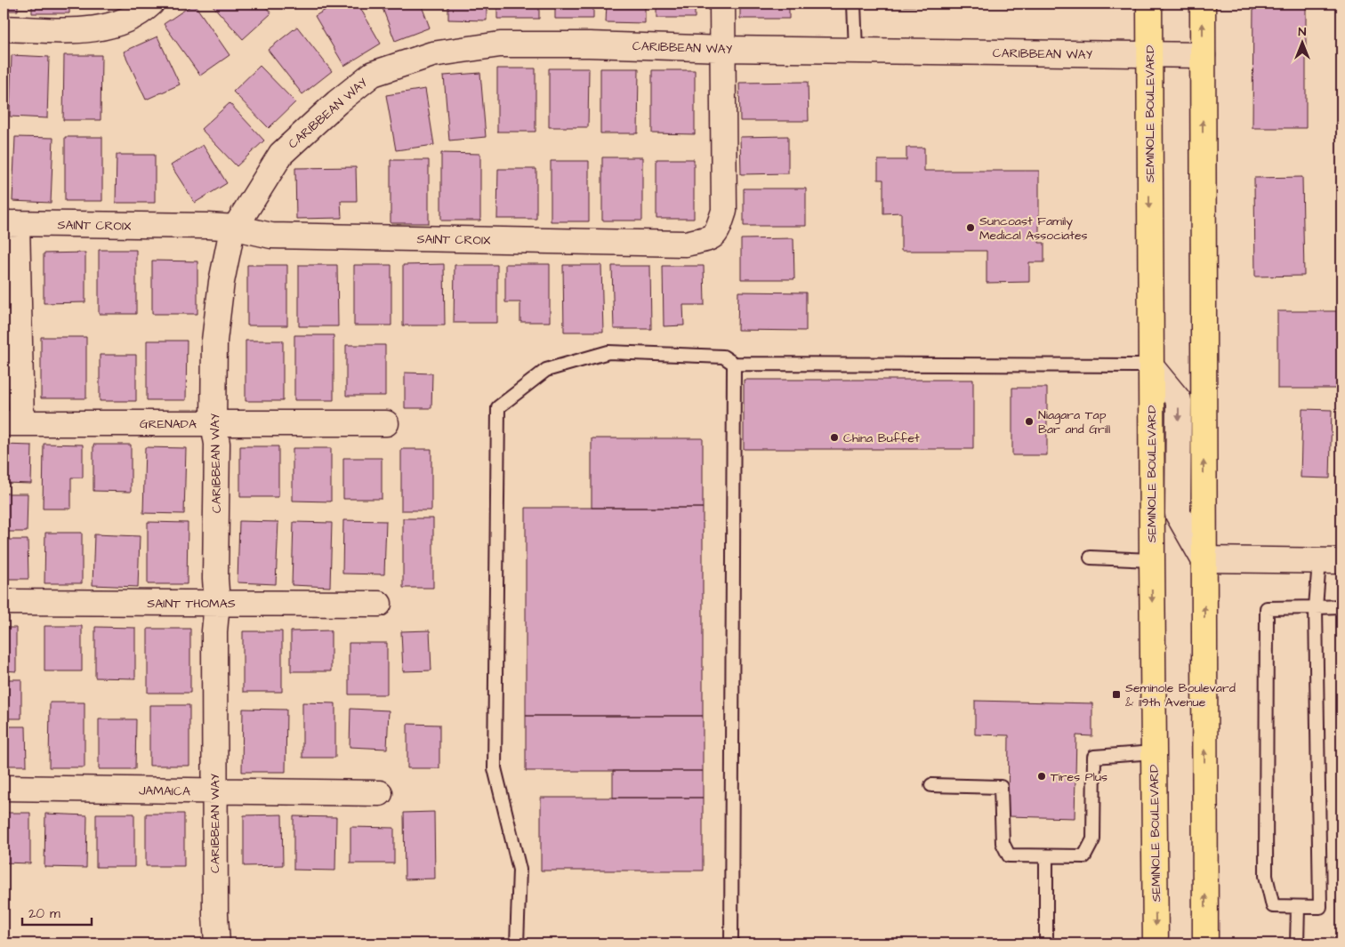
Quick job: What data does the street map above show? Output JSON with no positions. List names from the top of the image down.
{
  "streets": {
    "main road": ["SEMINOLE BOULEVARD"],
    "street": [
      "CARIBBEAN WAY",
      "SAINT CROIX",
      "GRENADA",
      "SAINT THOMAS",
      "JAMAICA"
    ]
  },
  "crossings": [
    ["CARIBBEAN WAY", "SEMINOLE BOULEVARD"],
    ["CARIBBEAN WAY", "SAINT CROIX"],
    ["CARIBBEAN WAY", "GRENADA"],
    ["CARIBBEAN WAY", "SAINT THOMAS"],
    ["CARIBBEAN WAY", "JAMAICA"]
  ],
  "places": {
    "other": [
      "Suncoast Family Medical Associates",
      "Niagara Tap Bar and Grill",
      "China Buffet",
      "Tires Plus"
    ],
    "transit": ["Seminole Boulevard & 119th Avenue"]
  },
  "scale_bar": "20 m",
  "north": "top"
}
